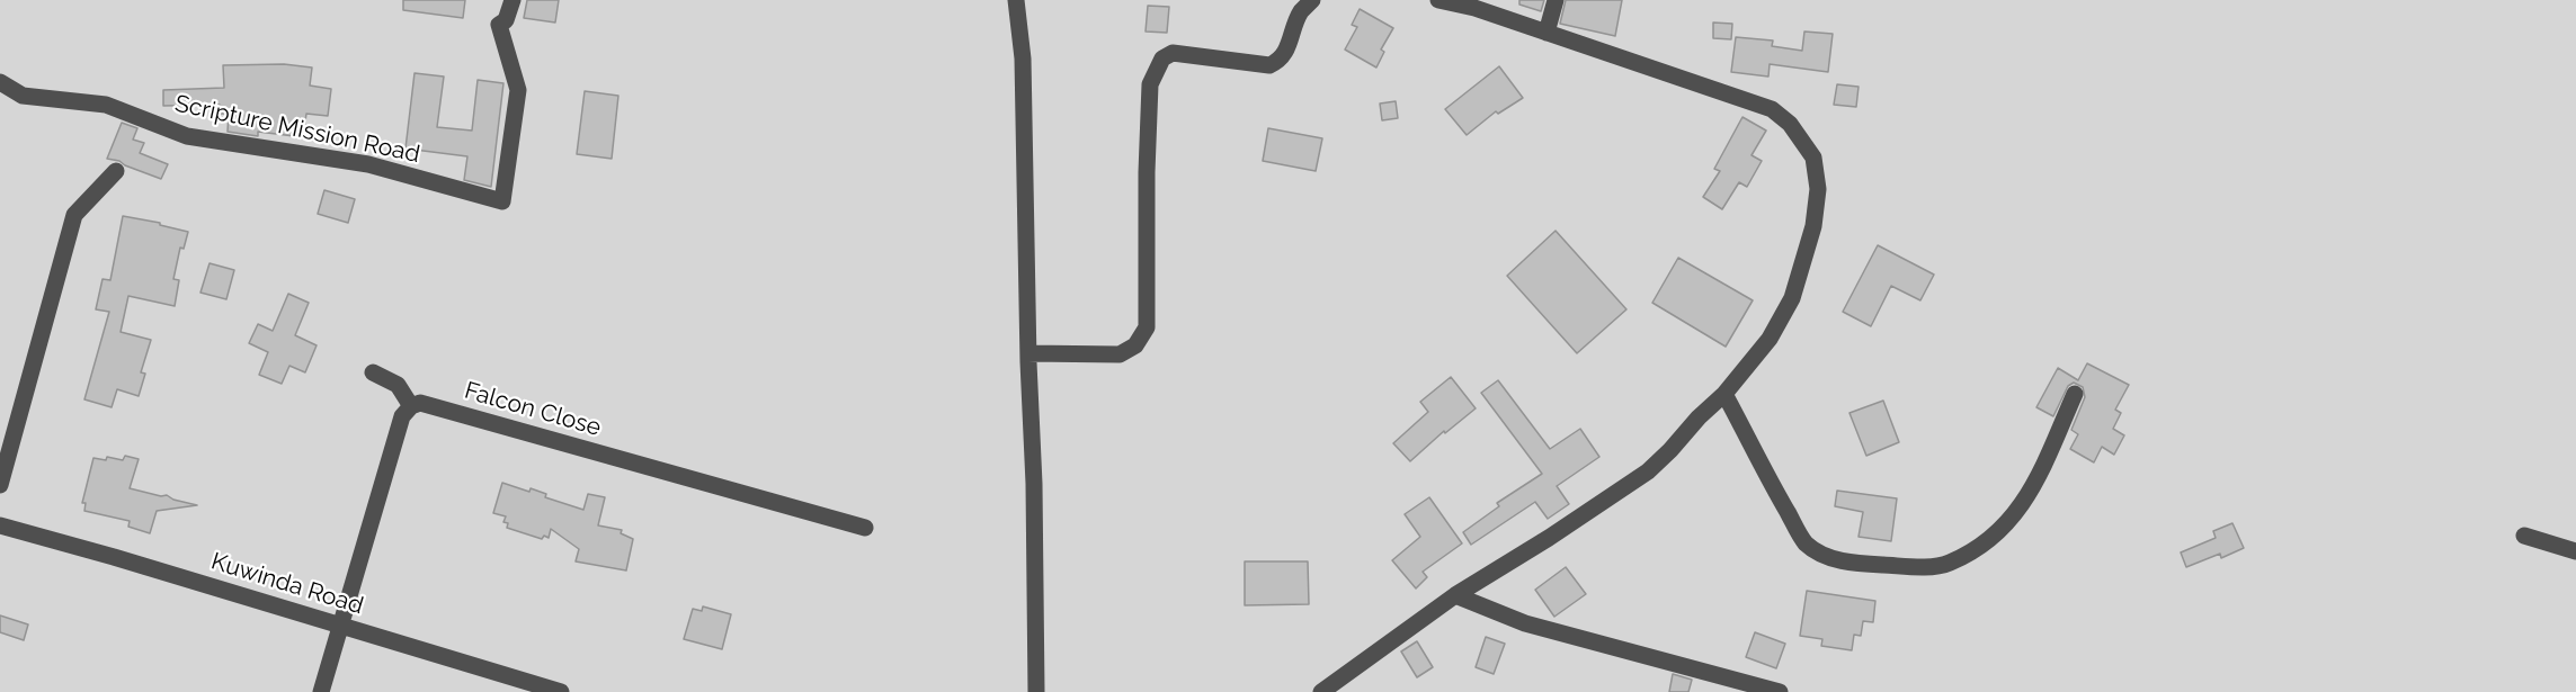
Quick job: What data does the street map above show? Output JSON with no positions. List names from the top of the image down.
{
  "streets": {
    "street": ["Scripture Mission Road", "Falcon Close", "Kuwinda Road"]
  }
}
